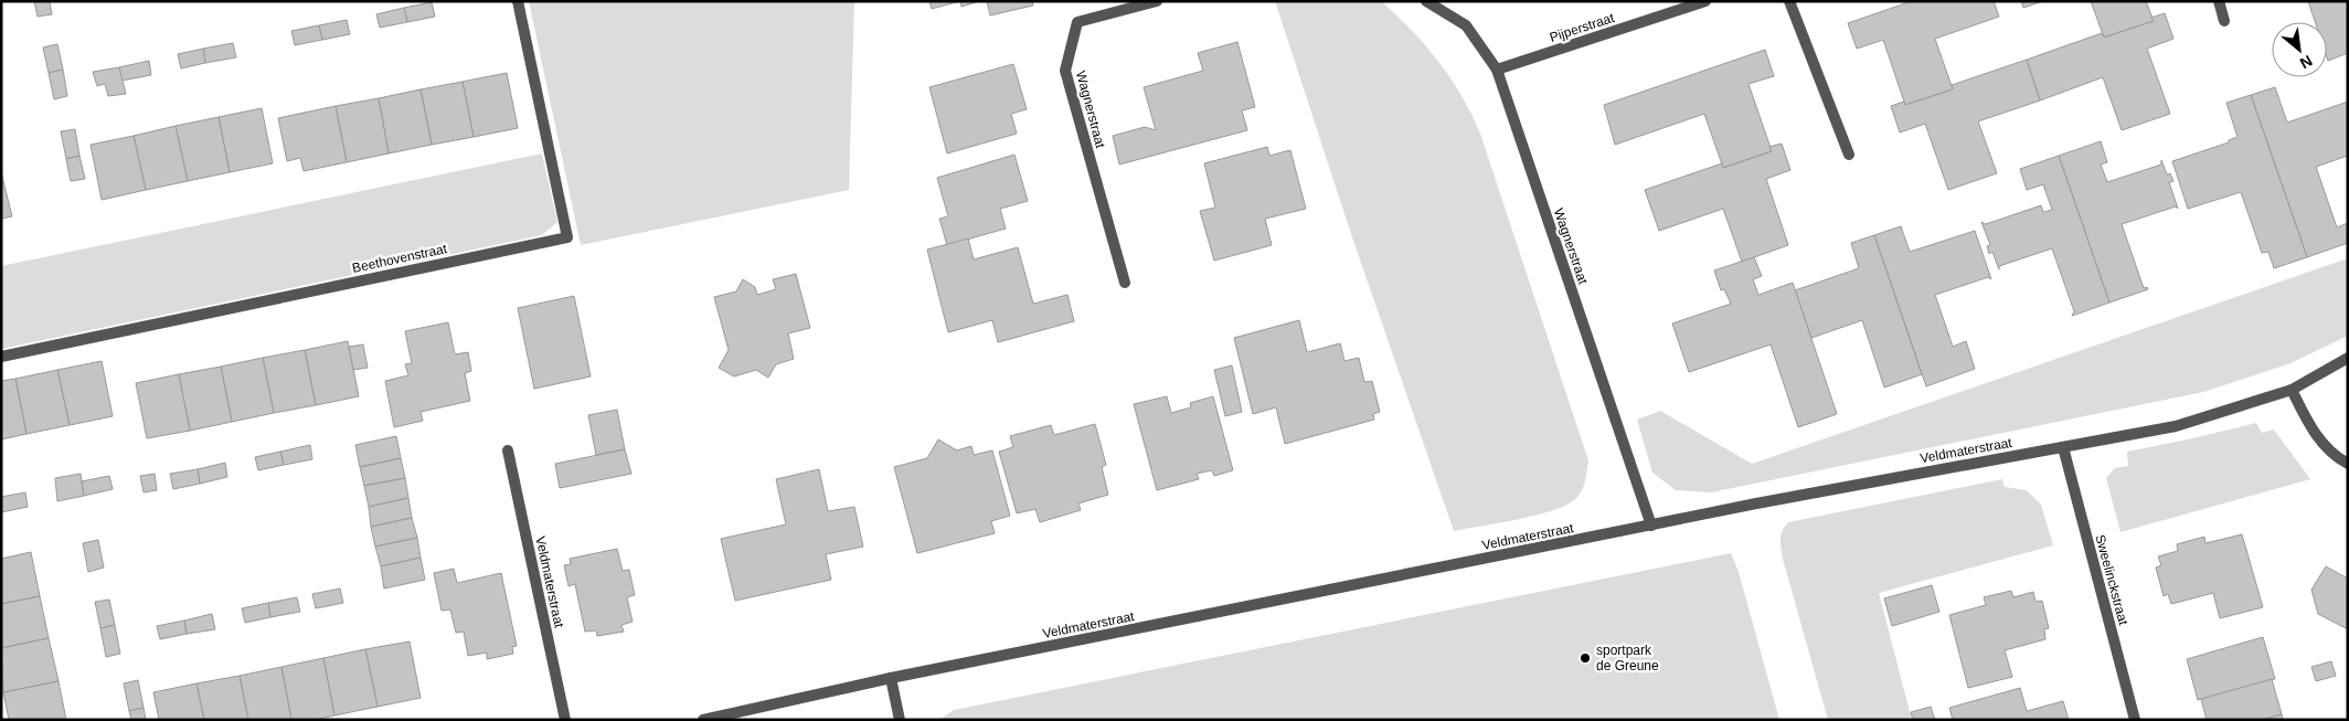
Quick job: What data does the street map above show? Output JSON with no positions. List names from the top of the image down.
{
  "streets": {
    "street": [
      "Pijperstraat",
      "Wagnerstraat",
      "Beethovenstraat",
      "Veldmaterstraat",
      "Sweelinckstraat"
    ]
  },
  "crossings": [
    ["Pijperstraat", "Wagnerstraat"],
    ["Wagnerstraat", "Veldmaterstraat"],
    ["Veldmaterstraat", "Sweelinckstraat"]
  ],
  "places": ["sportpark de Greune"],
  "north": "bottom right"
}
